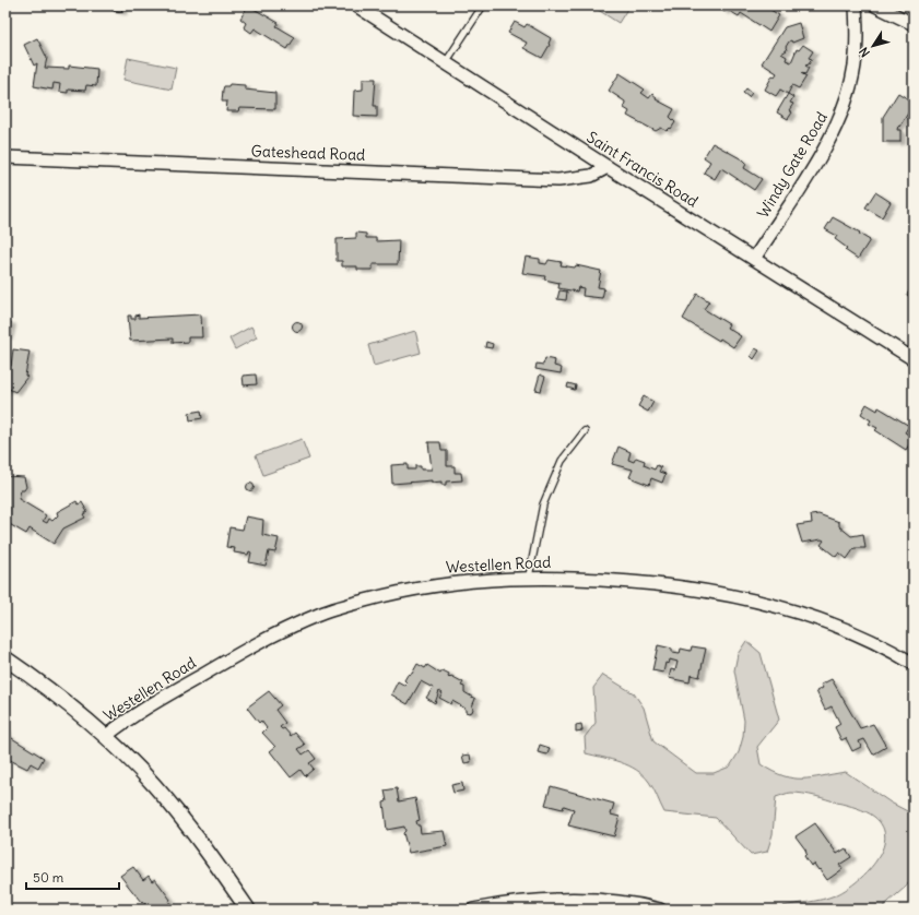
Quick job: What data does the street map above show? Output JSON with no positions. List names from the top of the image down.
{
  "streets": {
    "street": [
      "Gateshead Road",
      "Windy Gate Road",
      "Saint Francis Road",
      "Westellen Road"
    ]
  },
  "crossings": [
    ["Gateshead Road", "Saint Francis Road"],
    ["Windy Gate Road", "Saint Francis Road"]
  ],
  "scale_bar": "50 m",
  "north": "bottom left"
}
